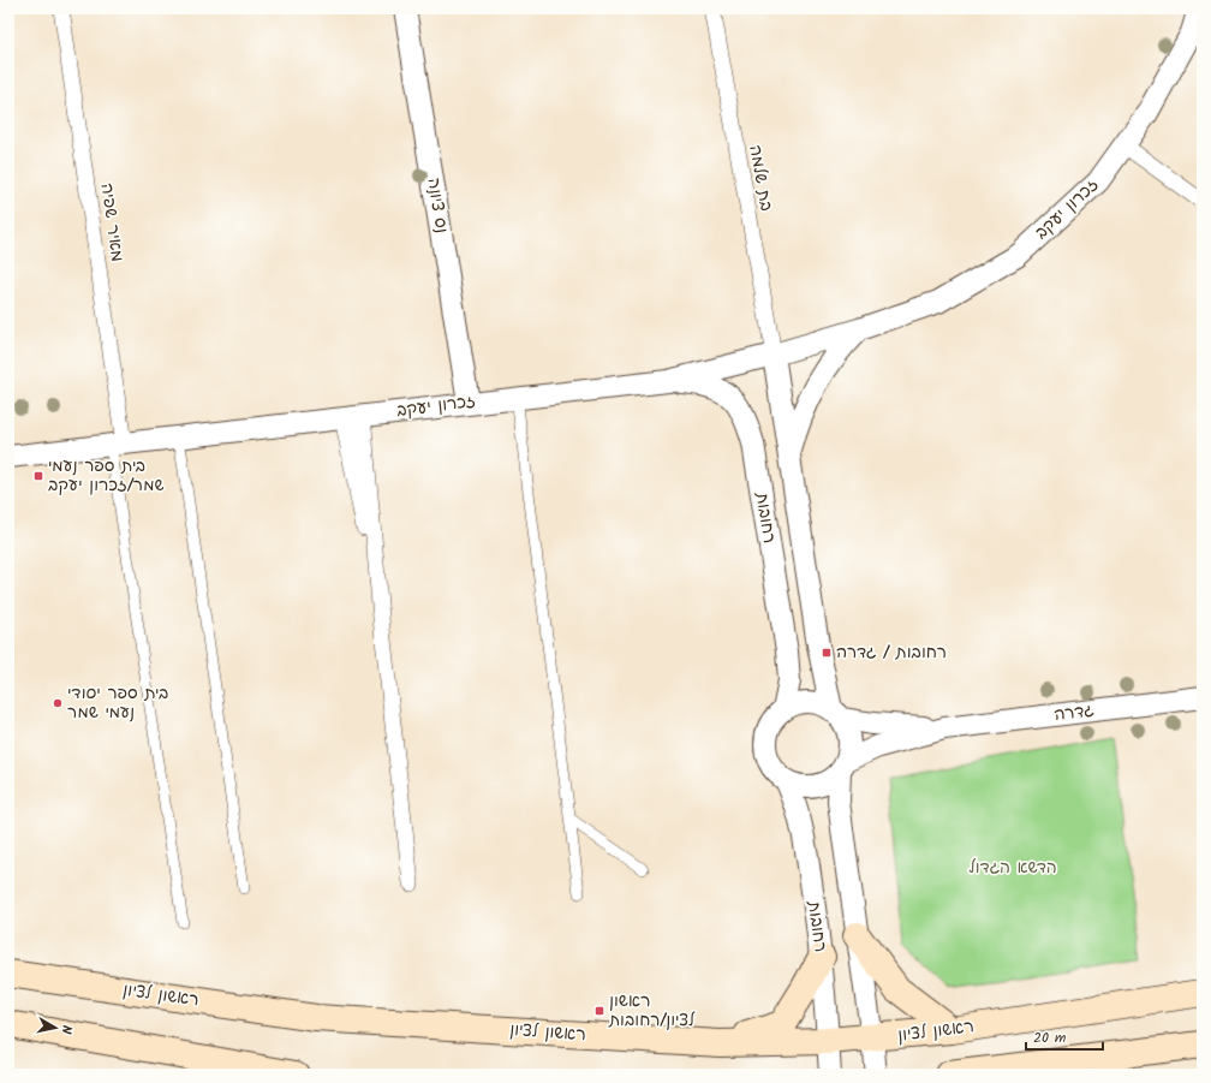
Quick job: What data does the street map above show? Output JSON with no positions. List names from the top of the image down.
{
  "streets": {
    "main road": ["ראשון לציון"],
    "street": [
      "בת שלמה",
      "נס ציונה",
      "זכרון יעקב",
      "מאיר שפיה",
      "רחובות",
      "גדרה"
    ]
  },
  "crossings": [
    ["בת שלמה", "זכרון יעקב"],
    ["בת שלמה", "רחובות"],
    ["נס ציונה", "זכרון יעקב"],
    ["זכרון יעקב", "מאיר שפיה"],
    ["זכרון יעקב", "רחובות"],
    ["רחובות", "גדרה"],
    ["רחובות", "ראשון לציון"]
  ],
  "parks": ["הדשא הגדול"],
  "places": {
    "transit": ["בית ספר נעמי שמר/זכרון יעקב", "רחובות / גדרה", "ראשון לציון/רחובות"],
    "other": ["בית ספר יסודי נעמי שמר"]
  },
  "scale_bar": "20 m",
  "north": "right"
}
